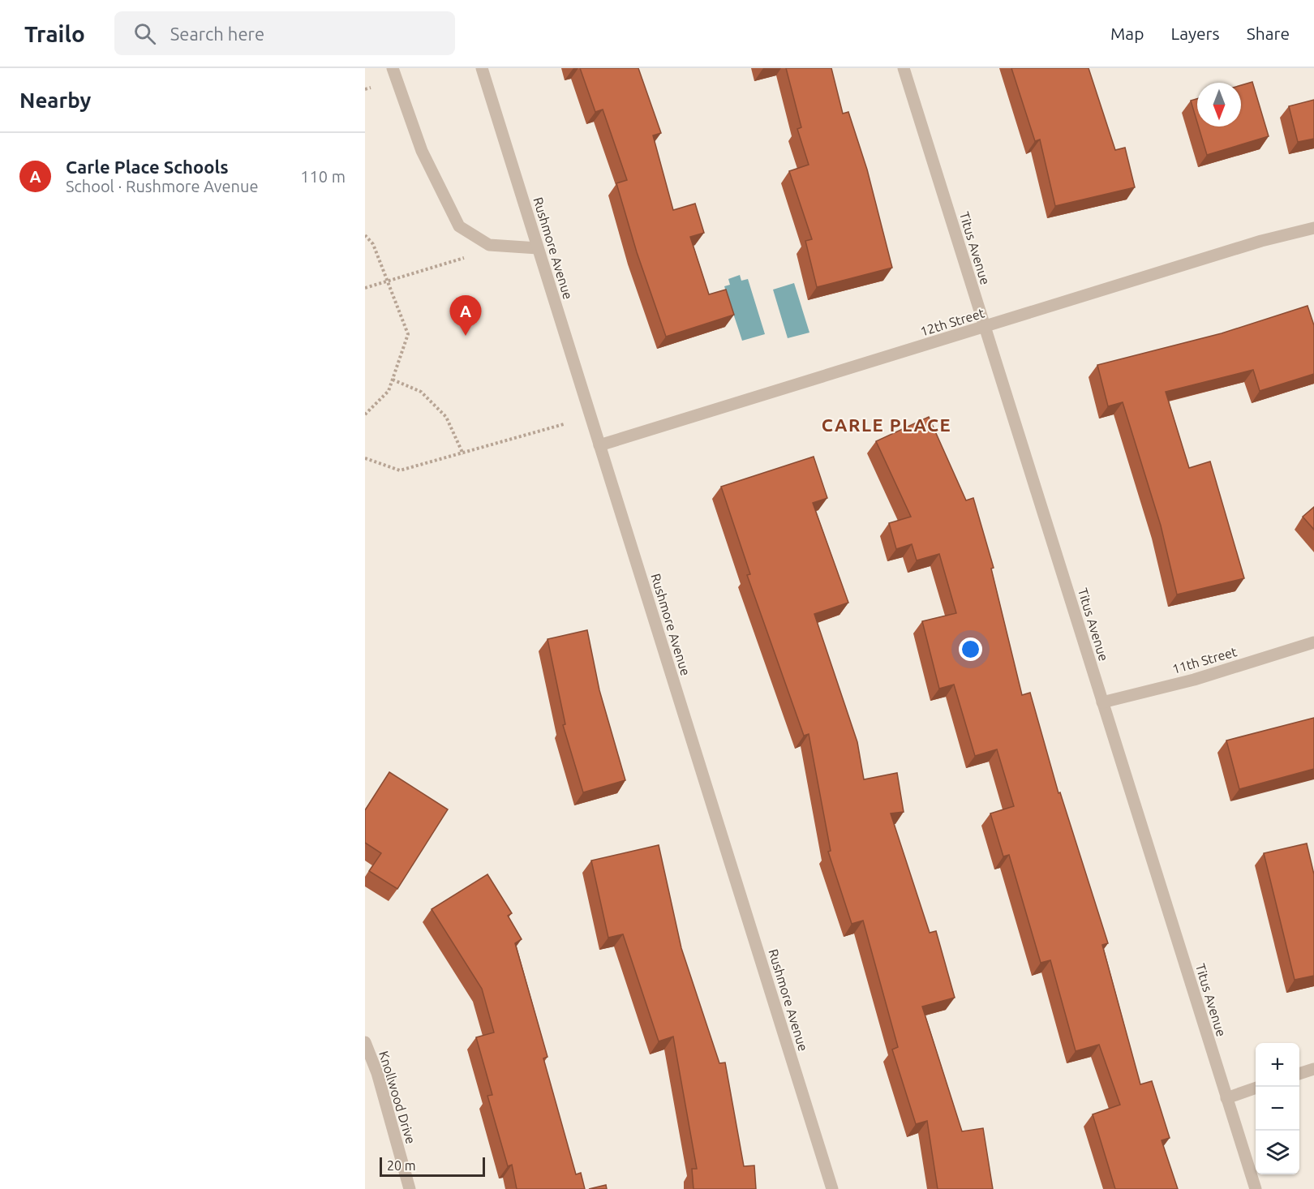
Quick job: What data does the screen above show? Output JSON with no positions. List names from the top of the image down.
{
  "streets": {
    "street": [
      "Rushmore Avenue",
      "Titus Avenue",
      "12th Street",
      "11th Street",
      "Knollwood Drive"
    ]
  },
  "crossings": [
    ["Rushmore Avenue", "12th Street"],
    ["Titus Avenue", "12th Street"],
    ["Titus Avenue", "11th Street"]
  ],
  "districts": ["CARLE PLACE"],
  "scale_bar": "20 m",
  "north": "bottom",
  "page": {
    "header": "Trailo",
    "search": "Search here",
    "nav": ["Map", "Layers", "Share"],
    "heading": "Nearby",
    "list": [
      {
        "mark": "A",
        "name": "Carle Place Schools",
        "note": "School · Rushmore Avenue",
        "value": "110 m"
      }
    ],
    "pins": "A",
    "map_buttons": ["+", "−"],
    "scale": "20 m"
  }
}
